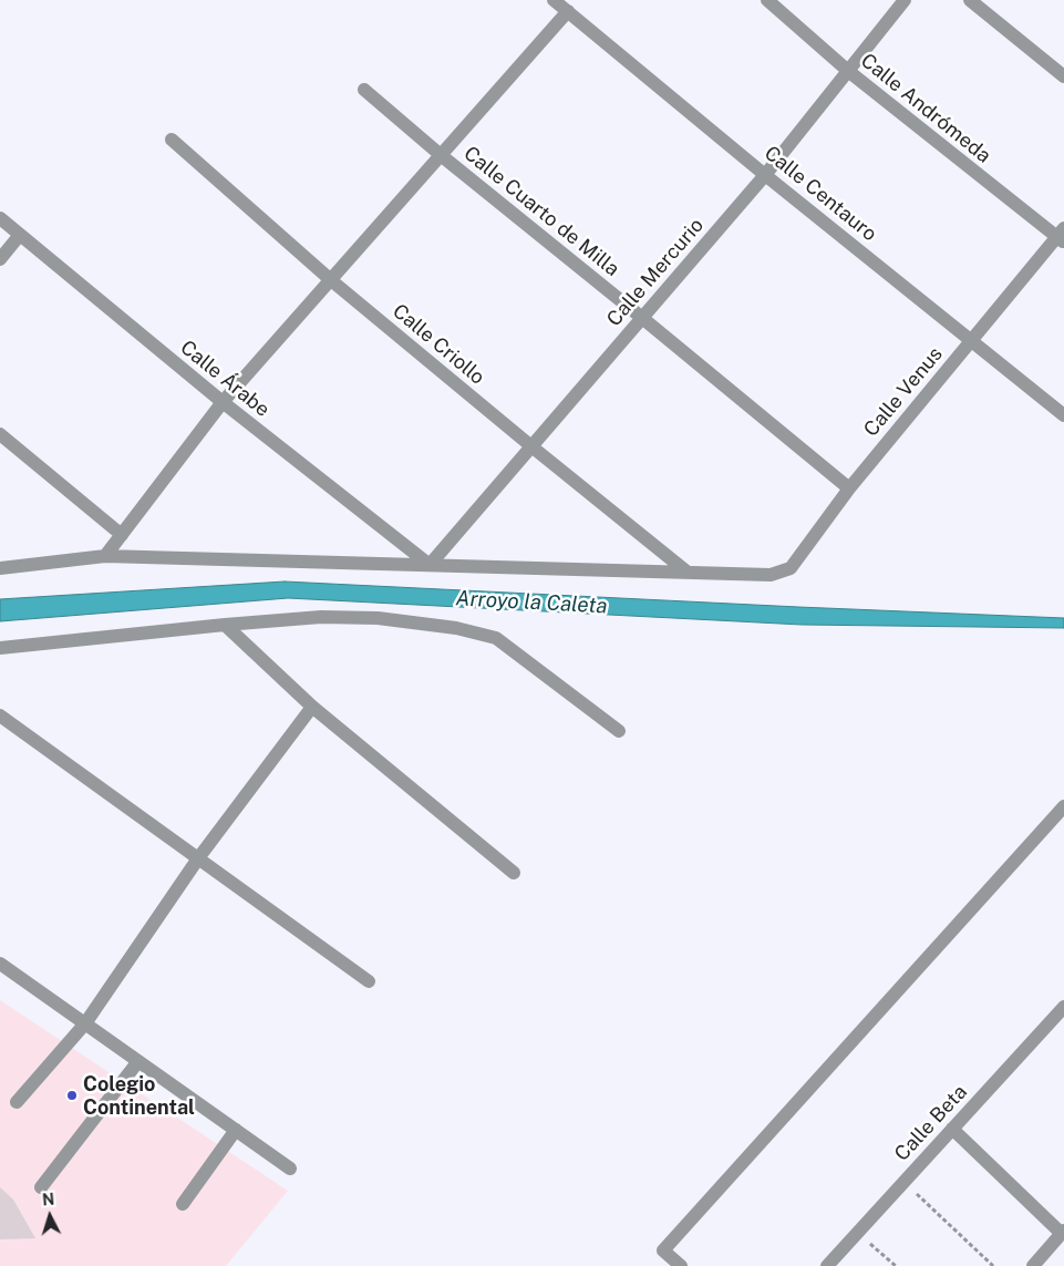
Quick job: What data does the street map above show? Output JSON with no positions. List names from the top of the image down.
{
  "streets": {
    "street": [
      "Calle Andrómeda",
      "Calle Centauro",
      "Calle Cuarto de Milla",
      "Calle Mercurio",
      "Calle Criollo",
      "Calle Árabe",
      "Calle Venus",
      "Calle Beta"
    ]
  },
  "crossings": [
    ["Calle Andrómeda", "Calle Mercurio"],
    ["Calle Andrómeda", "Calle Venus"],
    ["Calle Centauro", "Calle Mercurio"],
    ["Calle Centauro", "Calle Venus"],
    ["Calle Cuarto de Milla", "Calle Mercurio"],
    ["Calle Cuarto de Milla", "Calle Venus"],
    ["Calle Mercurio", "Calle Criollo"],
    ["Calle Mercurio", "Calle Árabe"],
    ["Calle Criollo", "Calle Venus"]
  ],
  "water": ["Arroyo la Caleta"],
  "places": ["Colegio Continental"],
  "north": "top"
}
